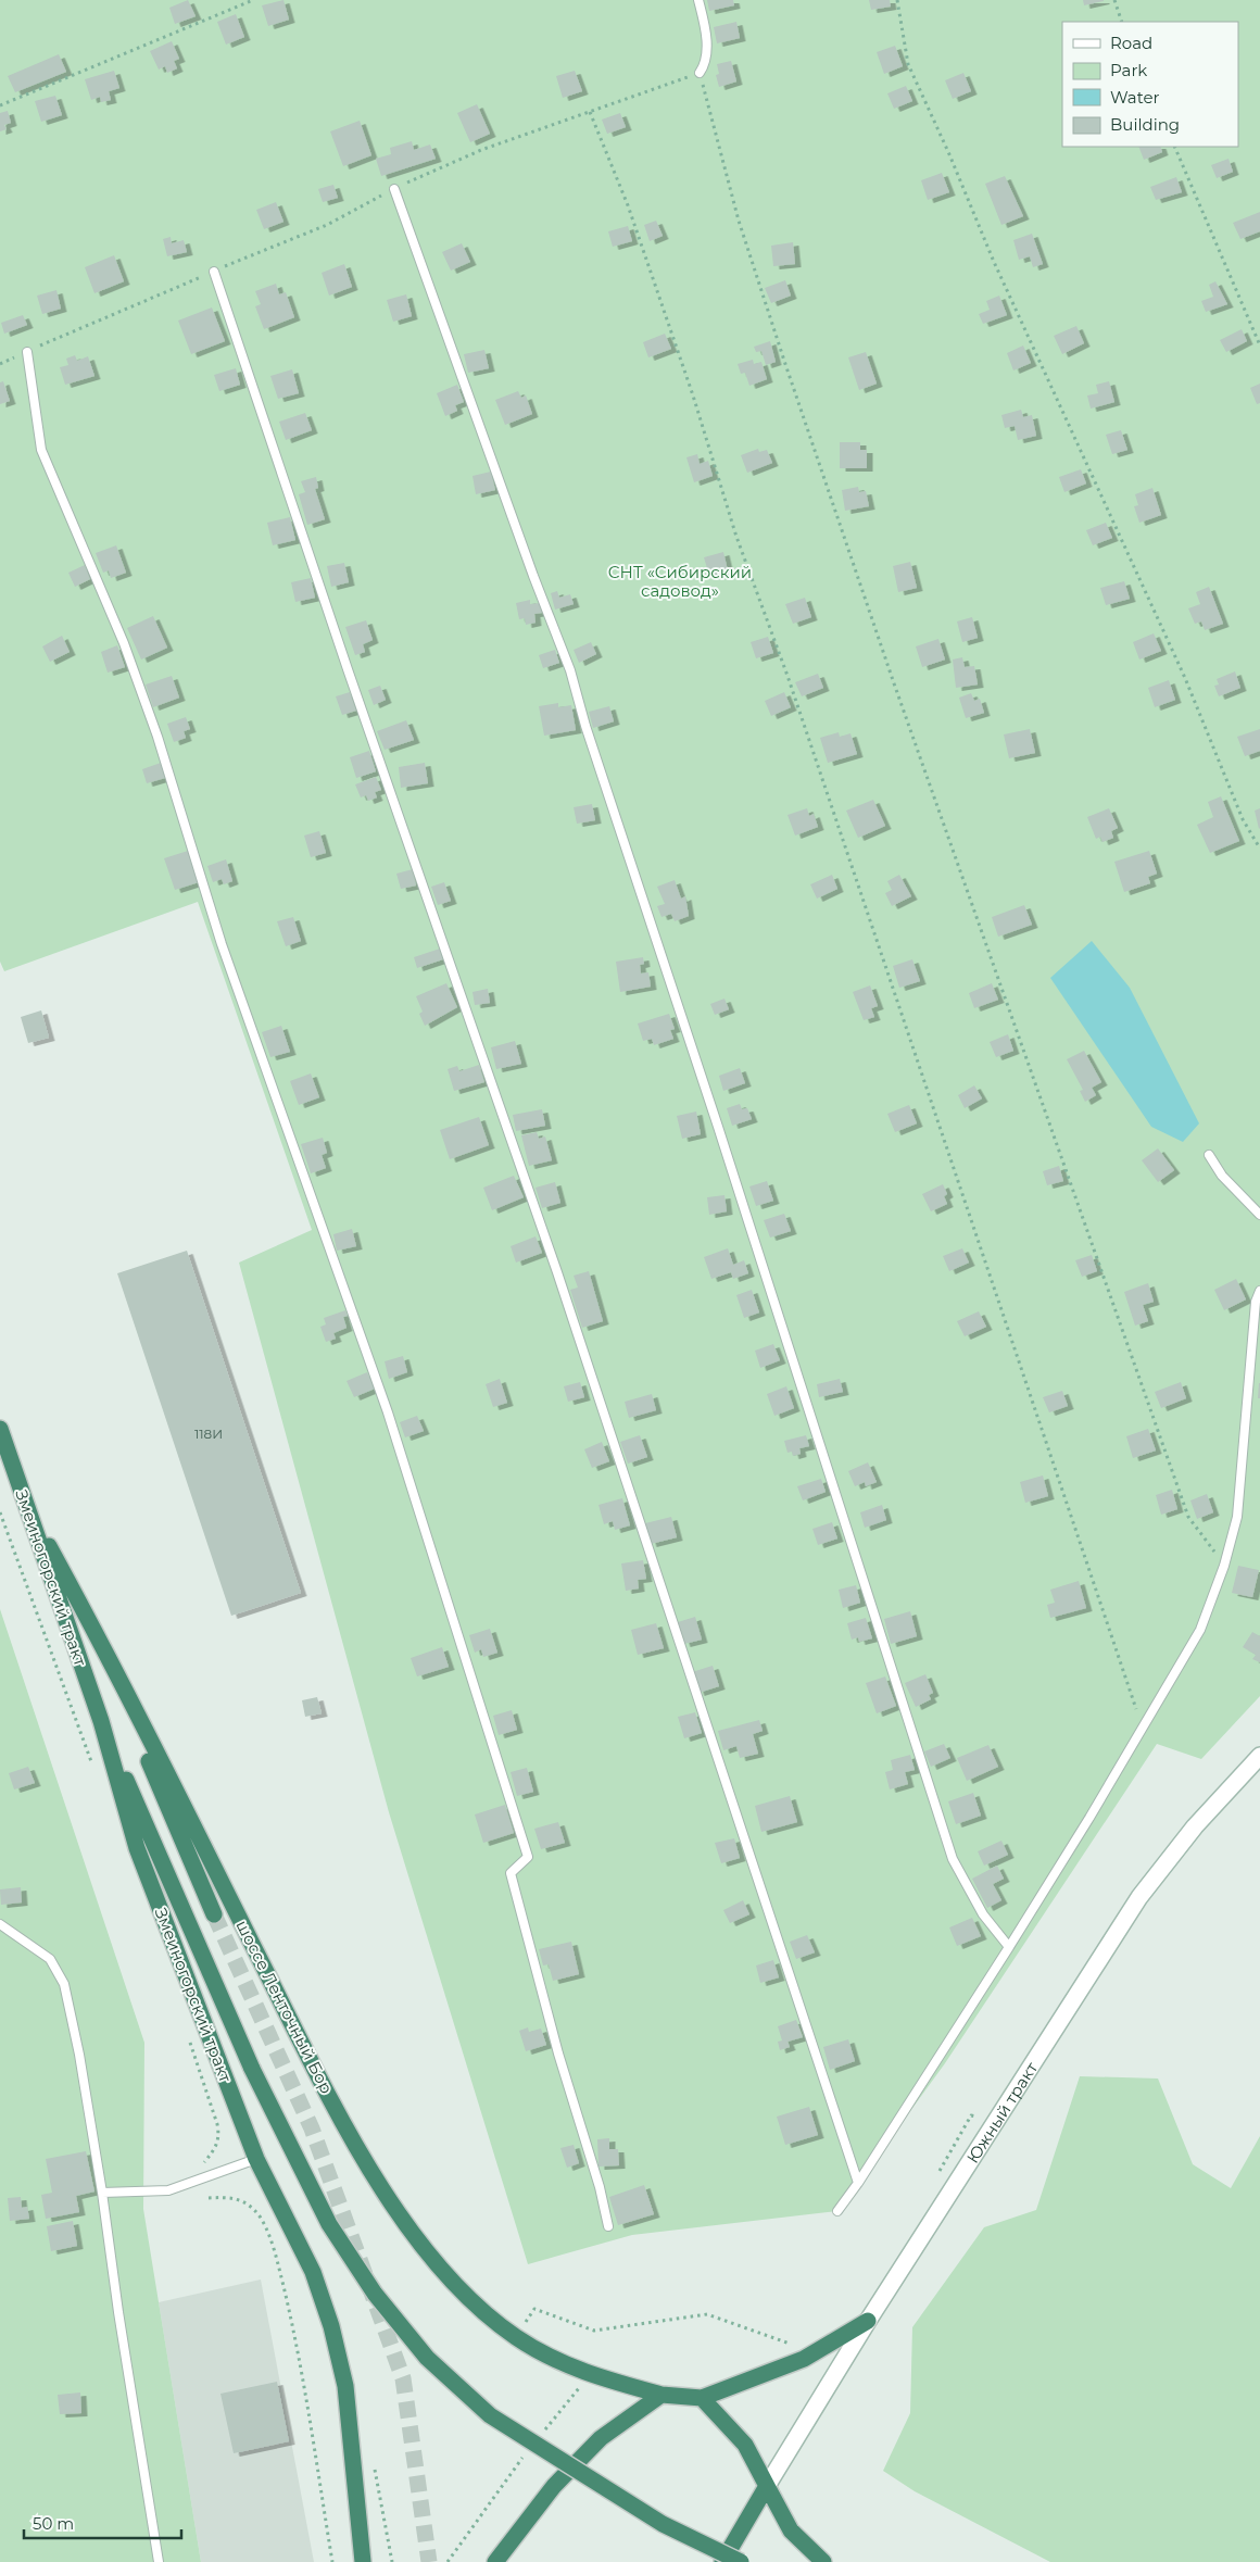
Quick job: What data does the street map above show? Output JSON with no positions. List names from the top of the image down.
{
  "streets": {
    "highway": ["Змеиногорский тракт", "шоссе Ленточный Бор"],
    "main road": ["Южный тракт"]
  },
  "crossings": [
    ["Змеиногорский тракт", "шоссе Ленточный Бор"]
  ],
  "parks": ["СНТ «Сибирский садовод»"],
  "house_numbers": ["118И"],
  "legend": [
    "Road",
    "Park",
    "Water",
    "Building"
  ],
  "scale_bar": "50 m"
}
